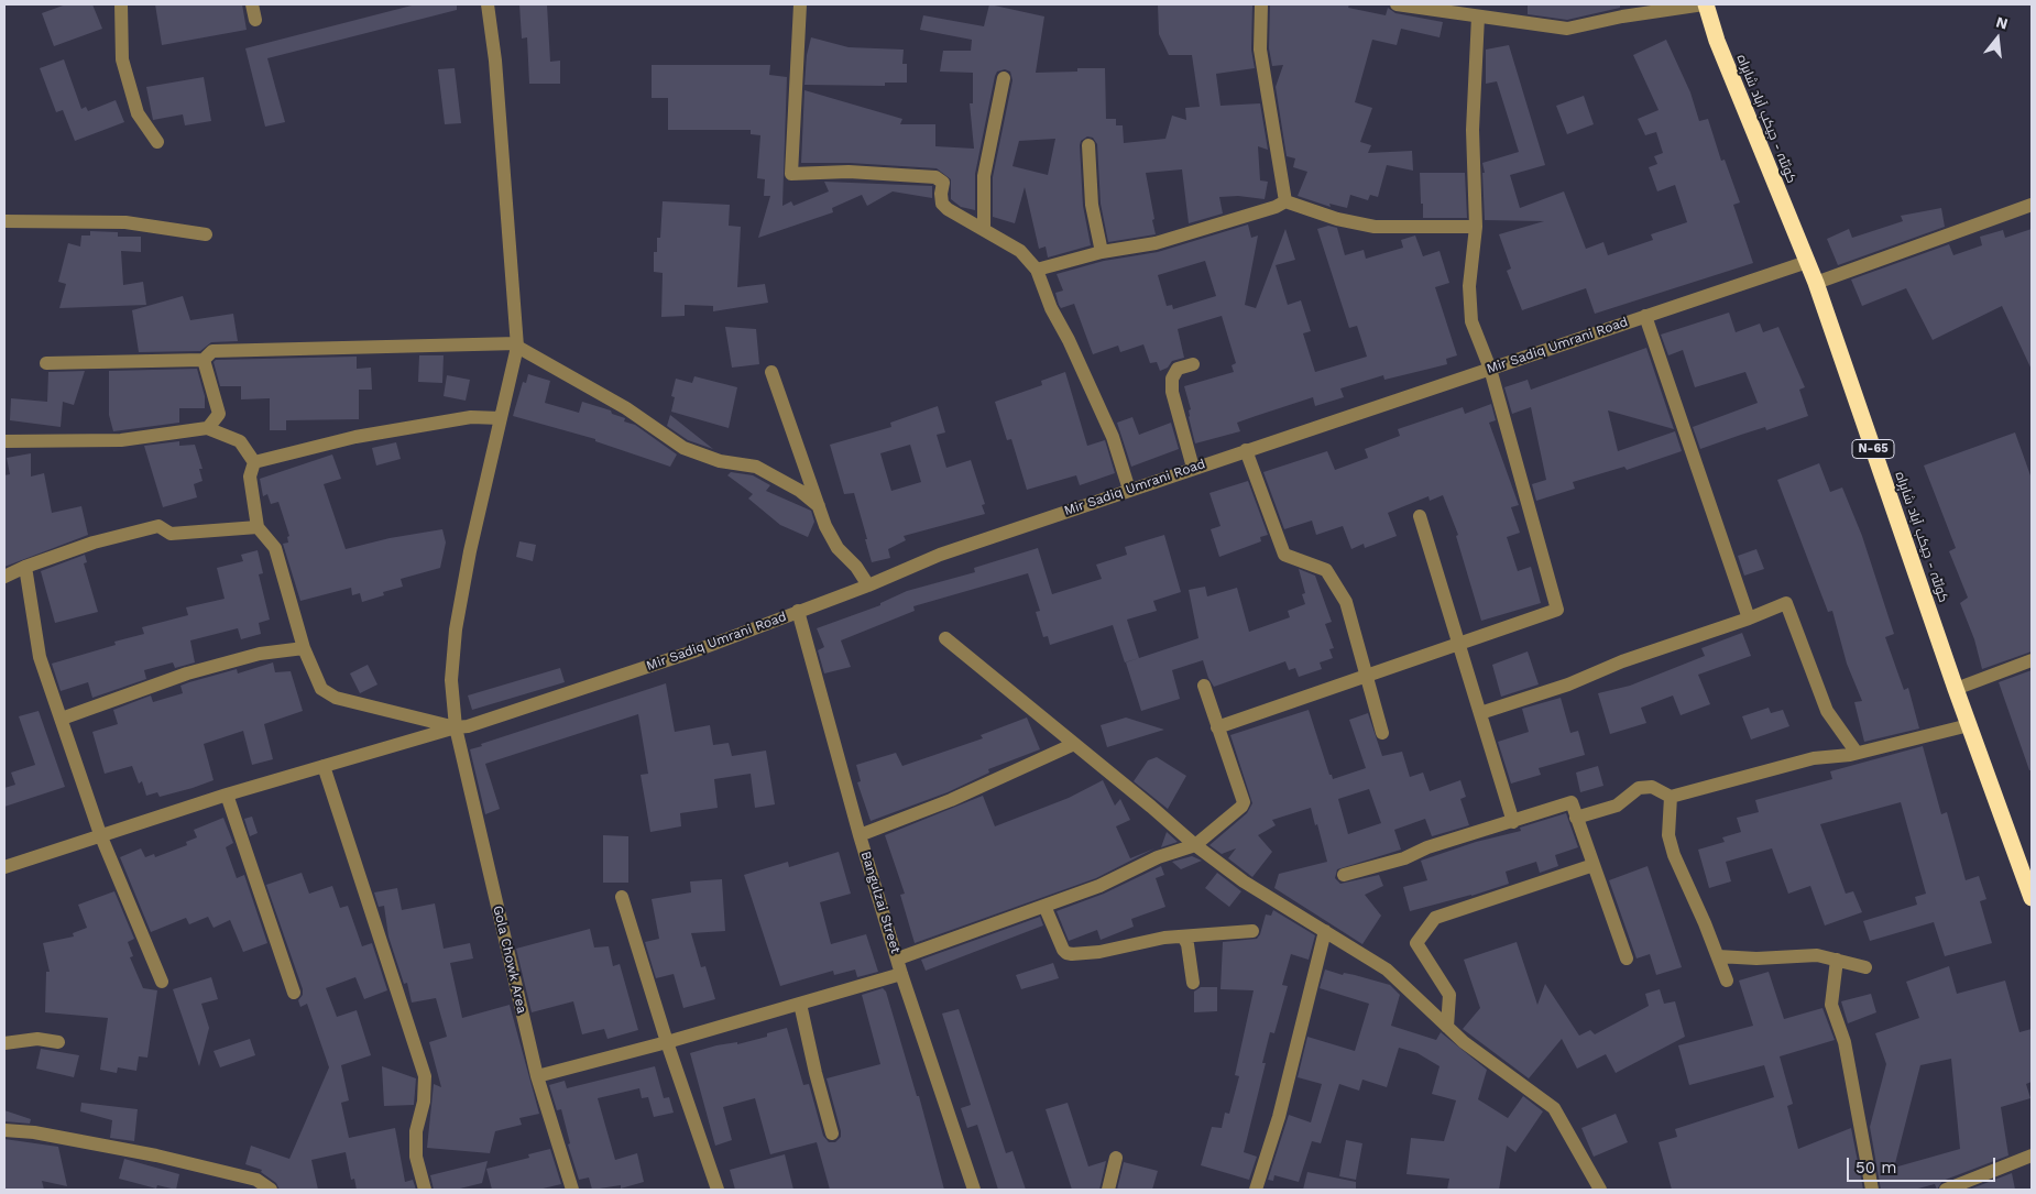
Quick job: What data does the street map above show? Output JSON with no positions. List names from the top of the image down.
{
  "streets": {
    "highway": ["کوئٹہ - جیکب آباد شاہراہ", "N-65"],
    "street": ["Mir Sadiq Umrani Road", "Bangulzai Street", "Gola Chowk Area"]
  },
  "crossings": [
    ["کوئٹہ - جیکب آباد شاہراہ", "Mir Sadiq Umrani Road"],
    ["Mir Sadiq Umrani Road", "Bangulzai Street"],
    ["Mir Sadiq Umrani Road", "Gola Chowk Area"]
  ],
  "scale_bar": "50 m",
  "north": "top"
}
